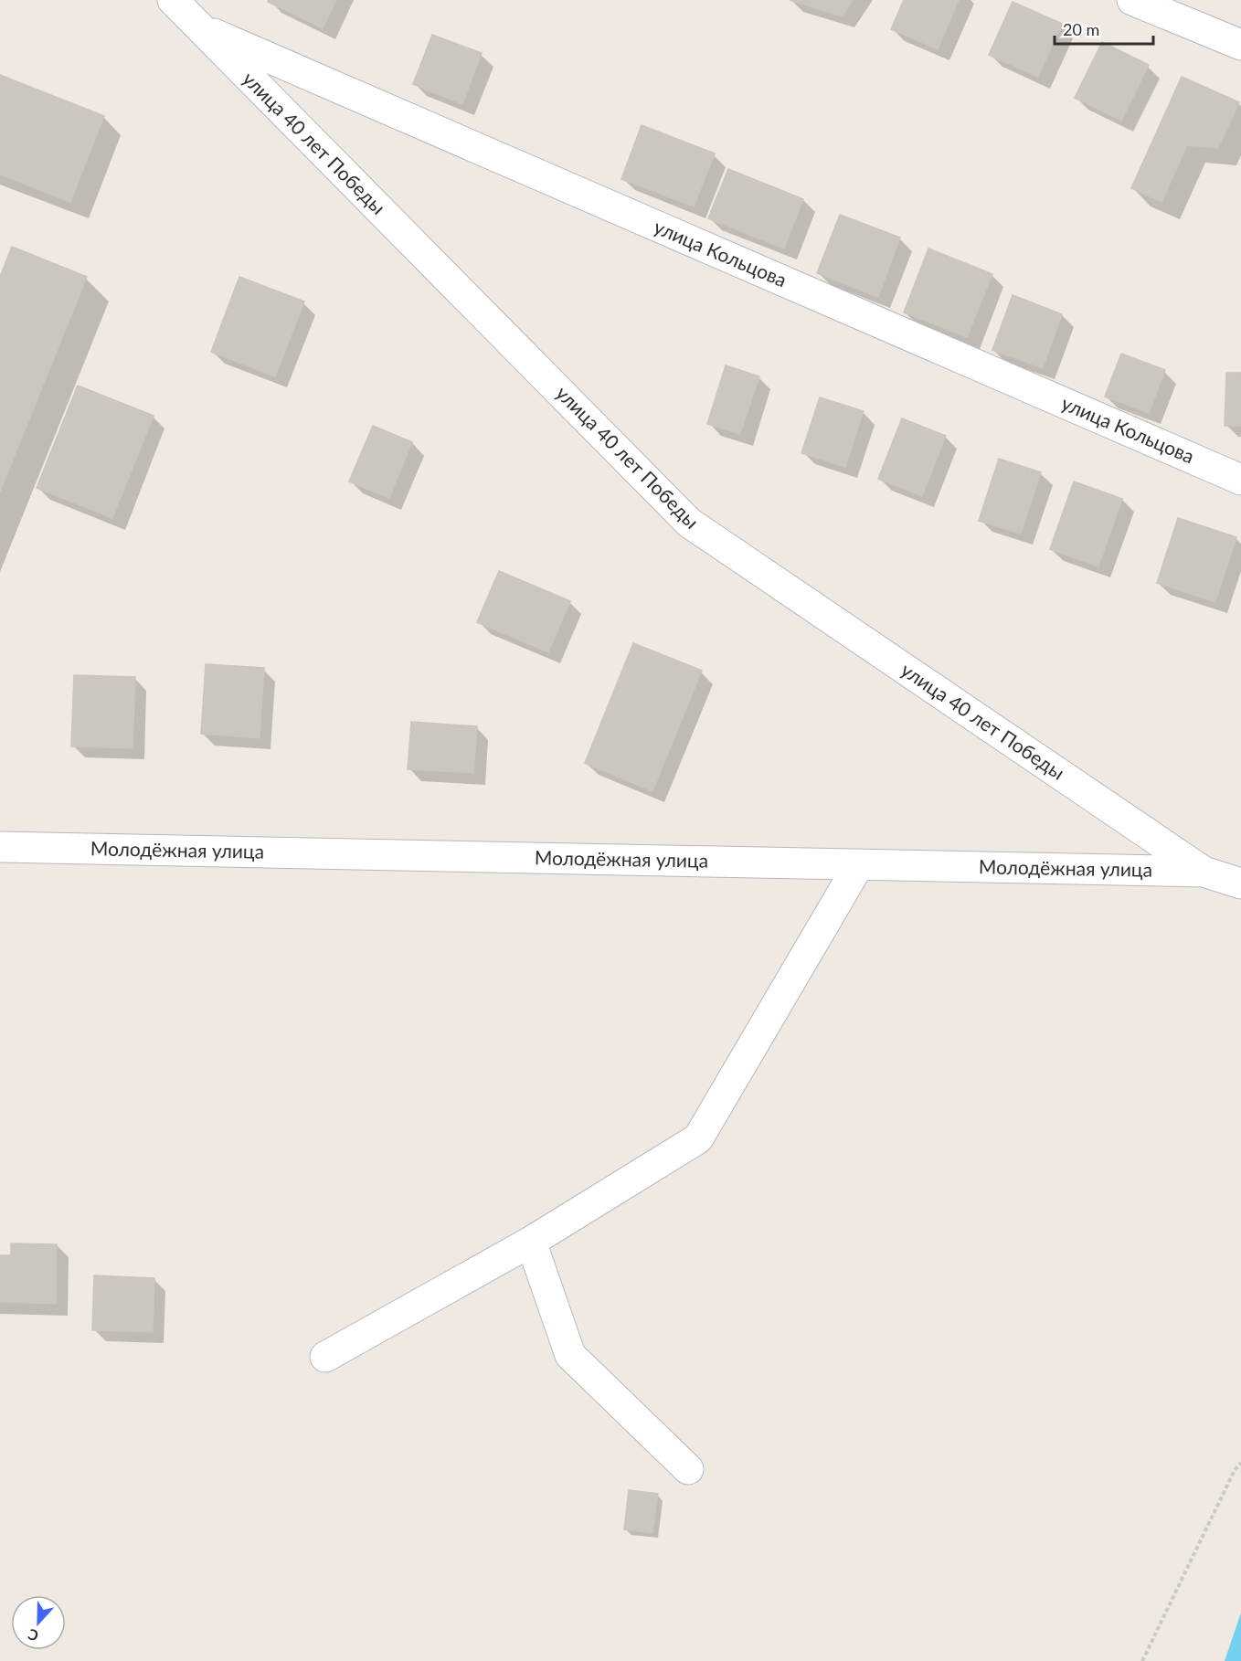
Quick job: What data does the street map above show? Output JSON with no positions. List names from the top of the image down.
{
  "streets": {
    "street": ["улица 40 лет Победы", "улица Кольцова", "Молодёжная улица"]
  },
  "crossings": [
    ["улица 40 лет Победы", "улица Кольцова"],
    ["улица 40 лет Победы", "Молодёжная улица"]
  ],
  "scale_bar": "20 m",
  "north": "bottom"
}
